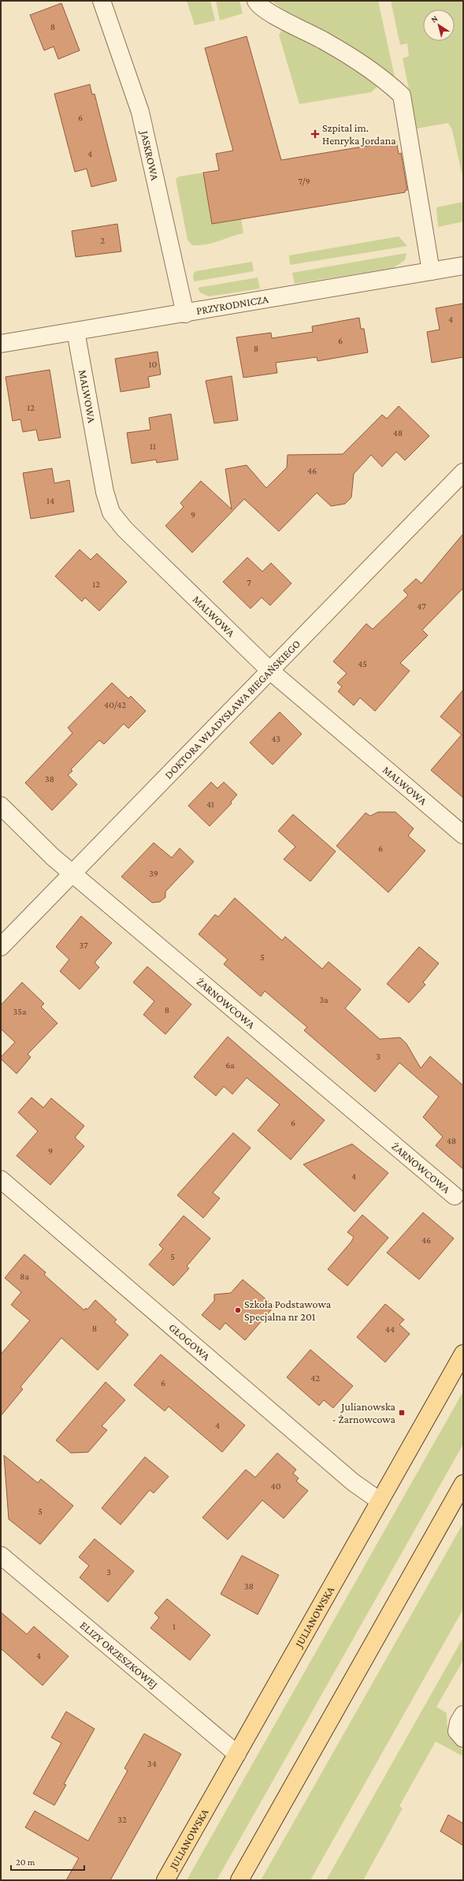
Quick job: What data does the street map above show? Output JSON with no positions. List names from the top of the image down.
{
  "streets": {
    "main road": ["JULIANOWSKA"],
    "street": [
      "JASKROWA",
      "PRZYRODNICZA",
      "MALWOWA",
      "DOKTORA WŁADYSŁAWA BIEGAŃSKIEGO",
      "ŻARNOWCOWA",
      "GŁOGOWA",
      "ELIZY ORZESZKOWEJ"
    ]
  },
  "crossings": [
    ["JASKROWA", "PRZYRODNICZA"],
    ["PRZYRODNICZA", "MALWOWA"],
    ["MALWOWA", "DOKTORA WŁADYSŁAWA BIEGAŃSKIEGO"],
    ["DOKTORA WŁADYSŁAWA BIEGAŃSKIEGO", "ŻARNOWCOWA"],
    ["GŁOGOWA", "JULIANOWSKA"],
    ["JULIANOWSKA", "ELIZY ORZESZKOWEJ"]
  ],
  "places": {
    "health": ["Szpital im. Henryka Jordana"],
    "other": ["Szkoła Podstawowa Specjalna nr 201"],
    "transit": ["Julianowska - Żarnowcowa"]
  },
  "house_numbers": [
    "8",
    "6",
    "4",
    "7/9",
    "2",
    "4",
    "6",
    "8",
    "10",
    "12",
    "48",
    "11",
    "46",
    "14",
    "9",
    "7",
    "12",
    "47",
    "45",
    "40/42",
    "43",
    "38",
    "41",
    "6",
    "39",
    "37",
    "5",
    "3a",
    "8",
    "35a",
    "3",
    "6a",
    "6",
    "48",
    "9",
    "4",
    "46",
    "5",
    "8a",
    "8",
    "44",
    "42",
    "6",
    "4",
    "40",
    "5",
    "3",
    "38",
    "1",
    "4",
    "34",
    "32"
  ],
  "scale_bar": "20 m",
  "north": "top left"
}
